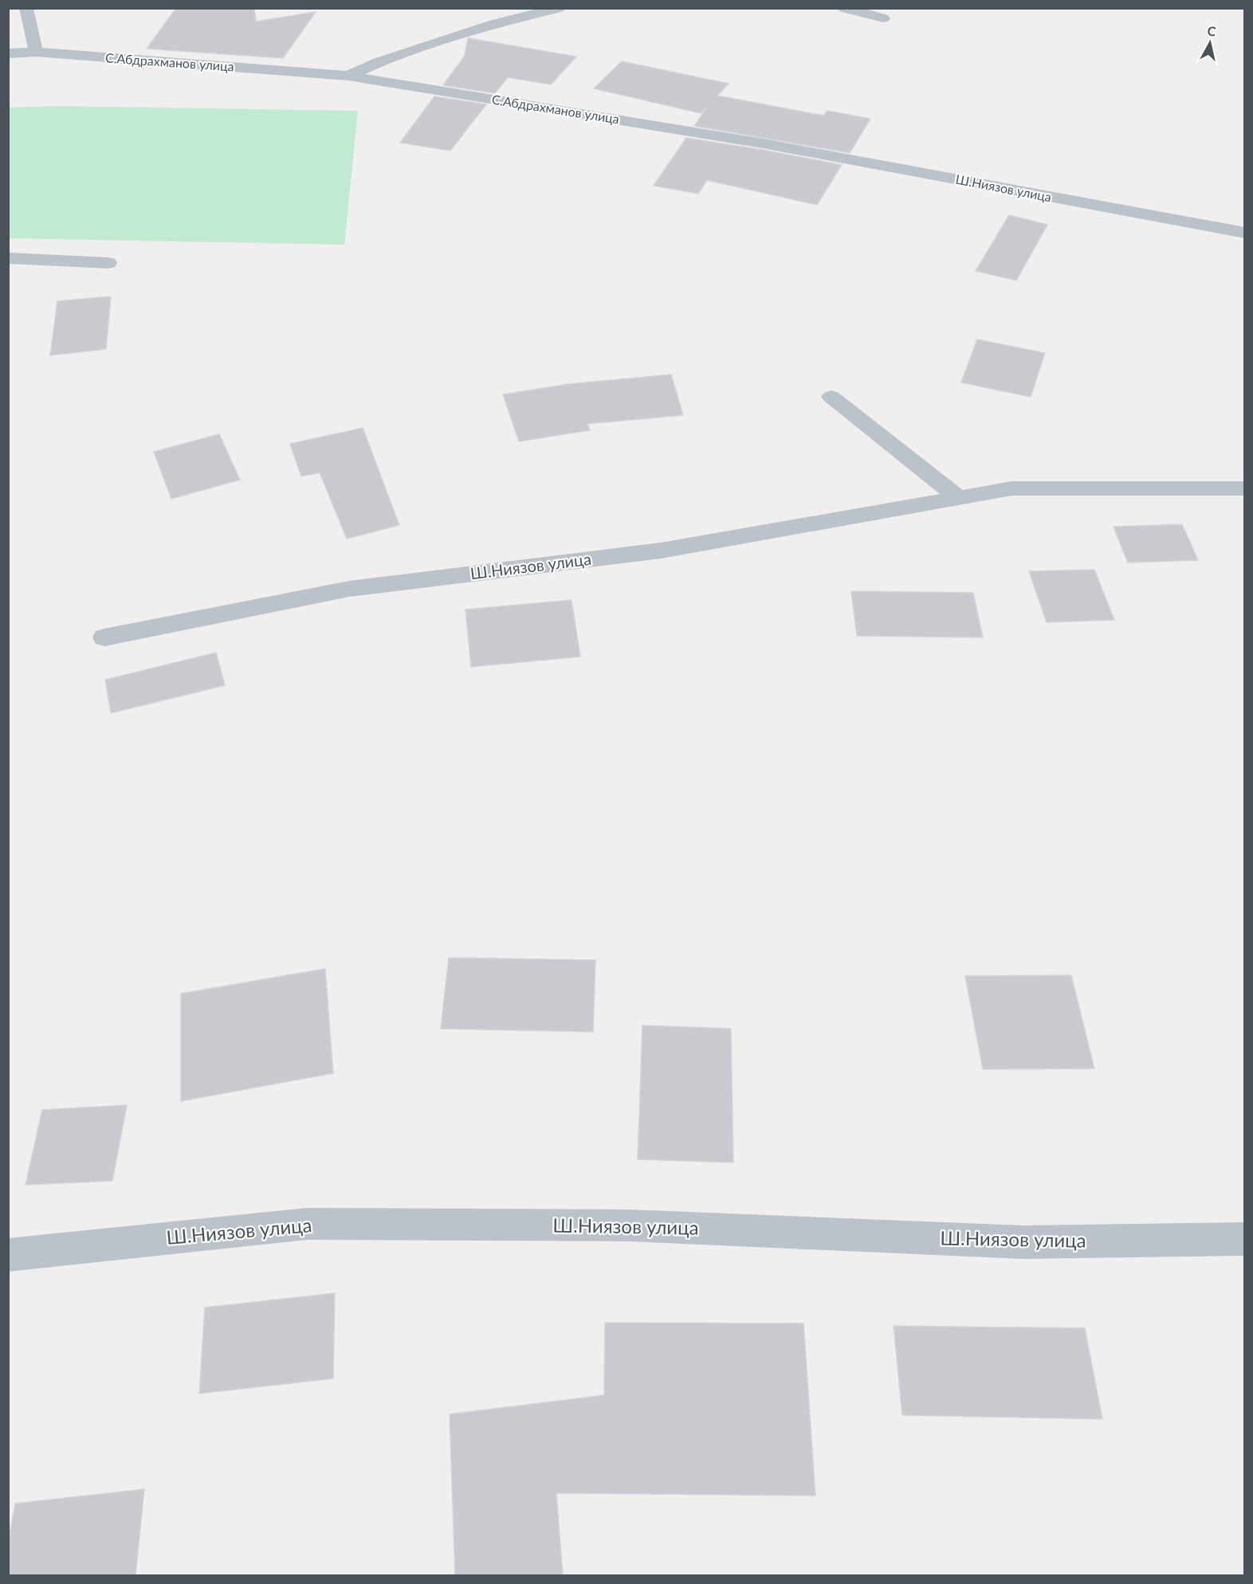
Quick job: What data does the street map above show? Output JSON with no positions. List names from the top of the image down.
{
  "streets": {
    "street": ["С.Абдрахманов улица", "Ш.Ниязов улица"]
  },
  "crossings": [
    ["С.Абдрахманов улица", "Ш.Ниязов улица"]
  ],
  "north": "top"
}
